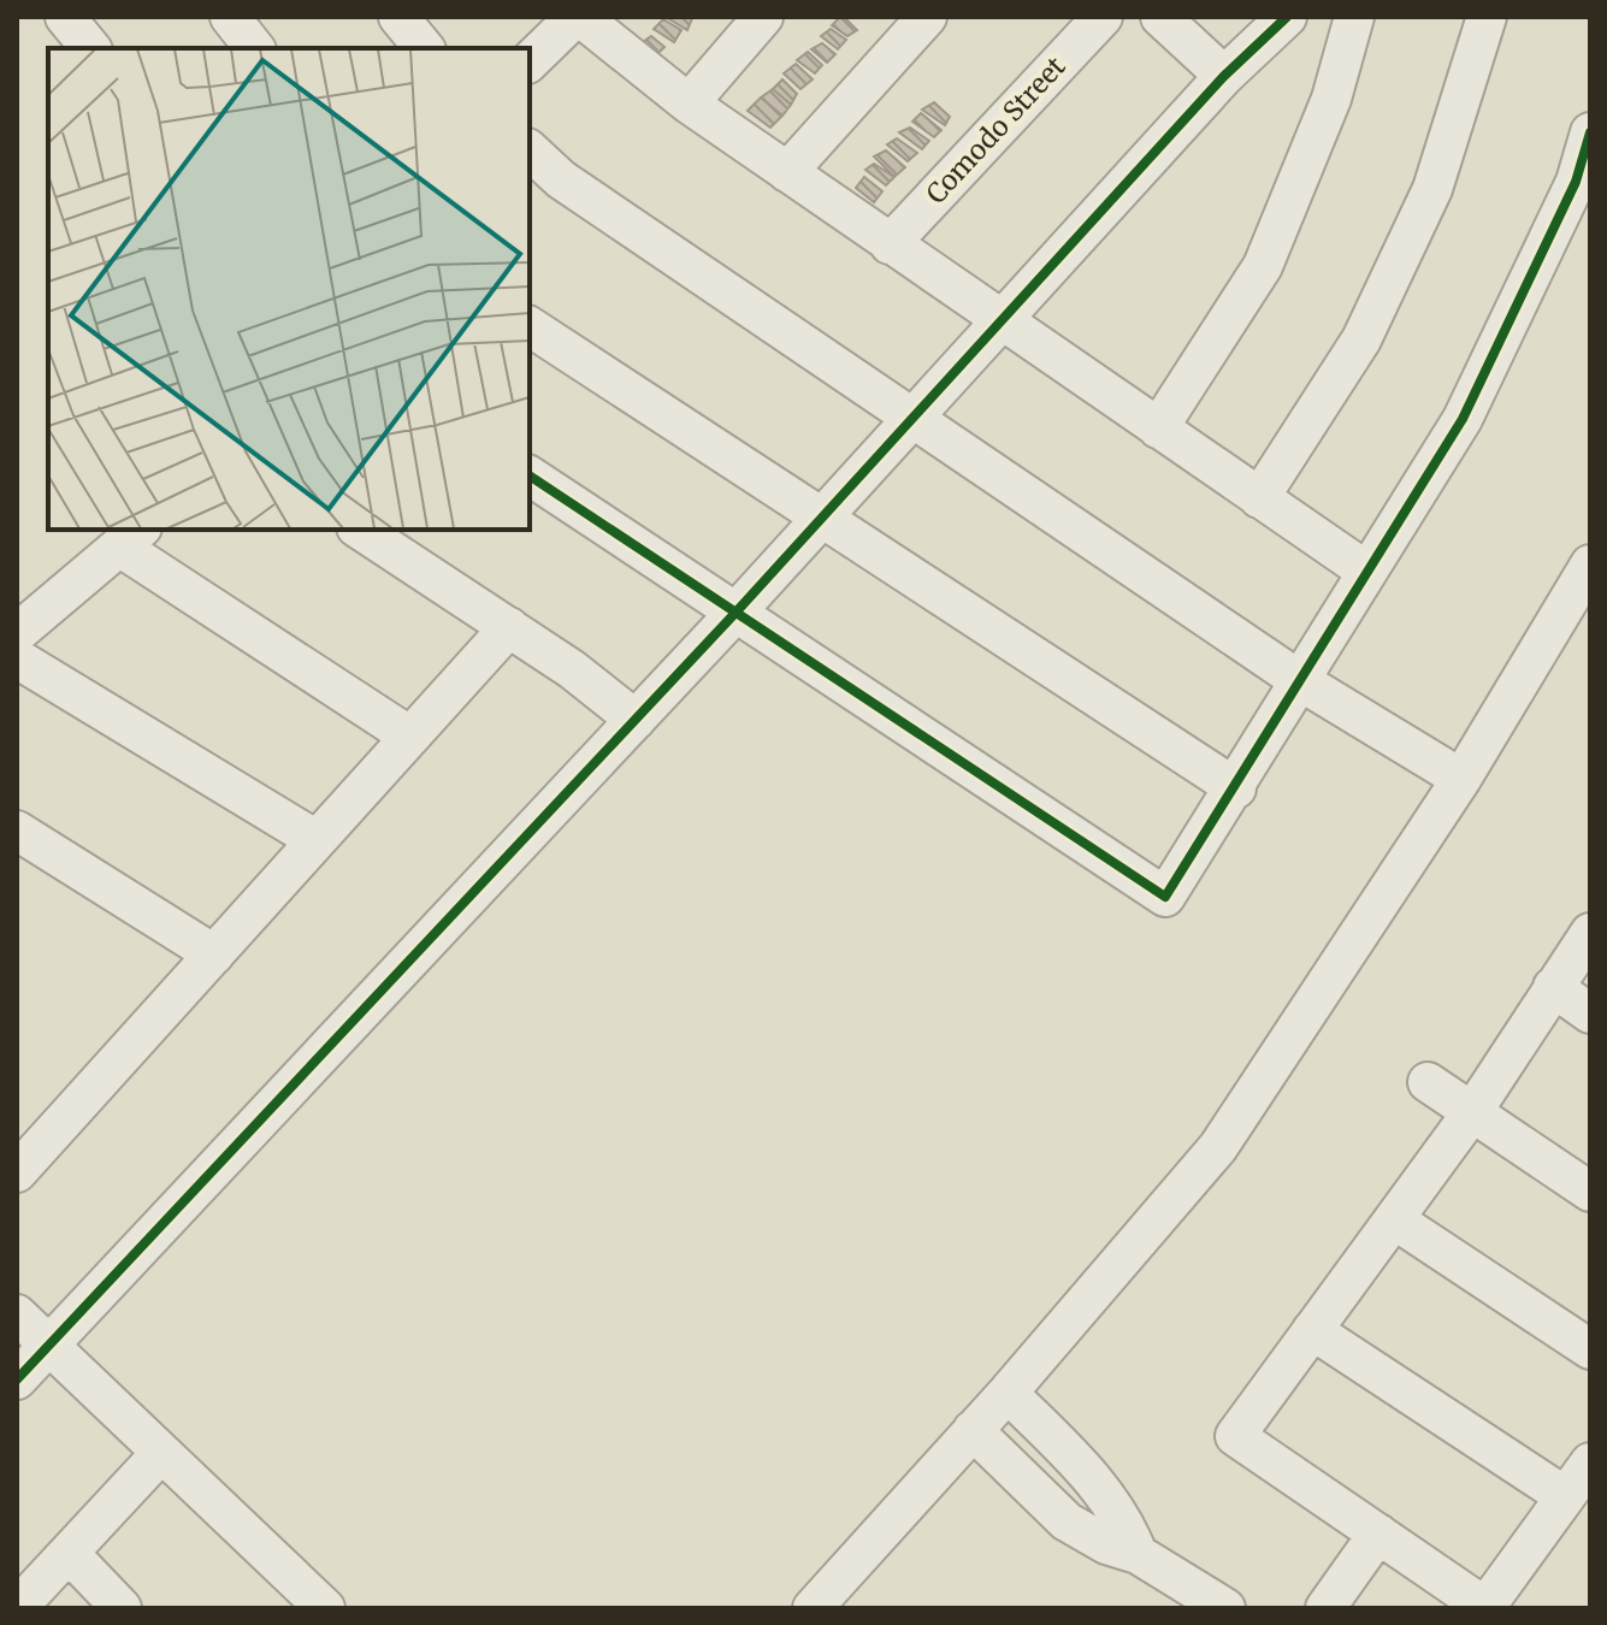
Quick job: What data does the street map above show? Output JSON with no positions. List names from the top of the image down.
{
  "streets": {
    "street": ["Comodo Street"]
  }
}
